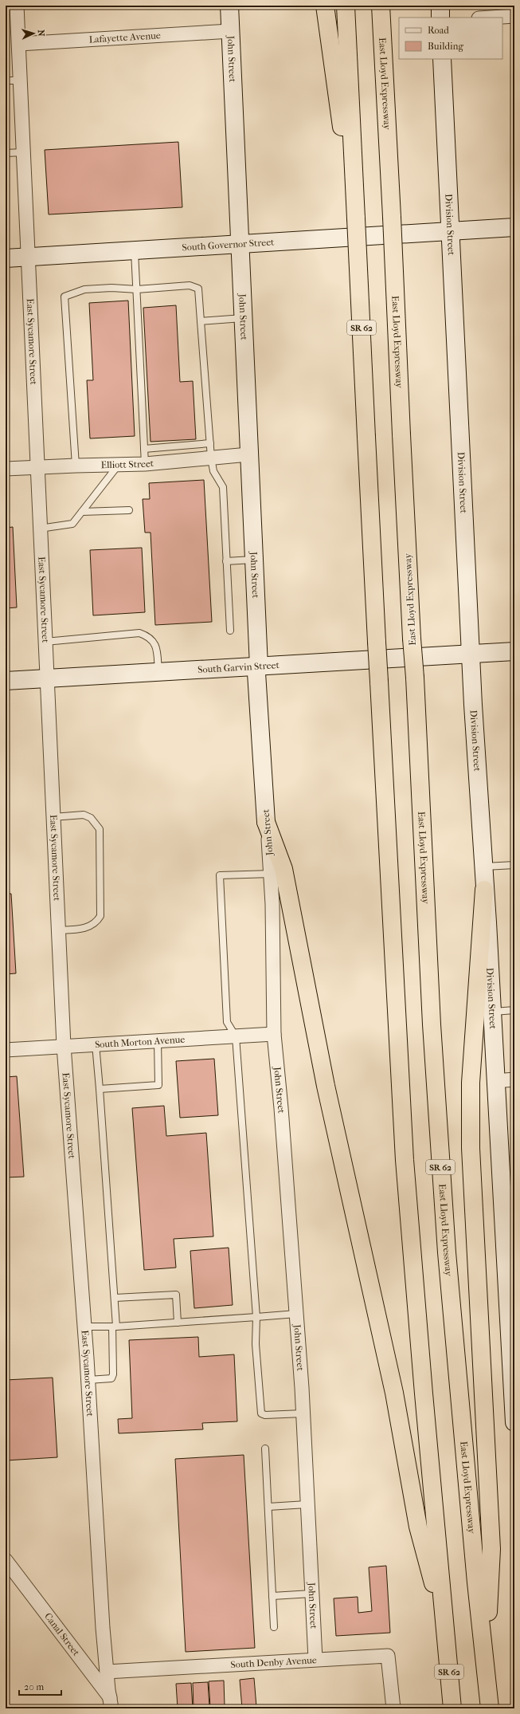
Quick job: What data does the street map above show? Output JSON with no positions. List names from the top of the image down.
{
  "streets": {
    "highway": ["East Lloyd Expressway", "SR 62"],
    "main road": [
      "John Street",
      "Division Street",
      "South Governor Street",
      "South Garvin Street"
    ],
    "street": [
      "Lafayette Avenue",
      "East Sycamore Street",
      "Elliott Street",
      "South Morton Avenue",
      "Canal Street",
      "South Denby Avenue"
    ]
  },
  "crossings": [
    ["Lafayette Avenue", "John Street"],
    ["Lafayette Avenue", "East Sycamore Street"],
    ["John Street", "South Governor Street"],
    ["John Street", "Elliott Street"],
    ["John Street", "South Garvin Street"],
    ["John Street", "South Morton Avenue"],
    ["John Street", "South Denby Avenue"],
    ["Division Street", "South Governor Street"],
    ["Division Street", "South Garvin Street"],
    ["South Governor Street", "East Sycamore Street"],
    ["East Sycamore Street", "Elliott Street"],
    ["East Sycamore Street", "South Garvin Street"],
    ["East Sycamore Street", "South Morton Avenue"],
    ["East Sycamore Street", "Canal Street"],
    ["East Sycamore Street", "South Denby Avenue"]
  ],
  "legend": ["Road", "Building"],
  "scale_bar": "20 m",
  "north": "right"
}
